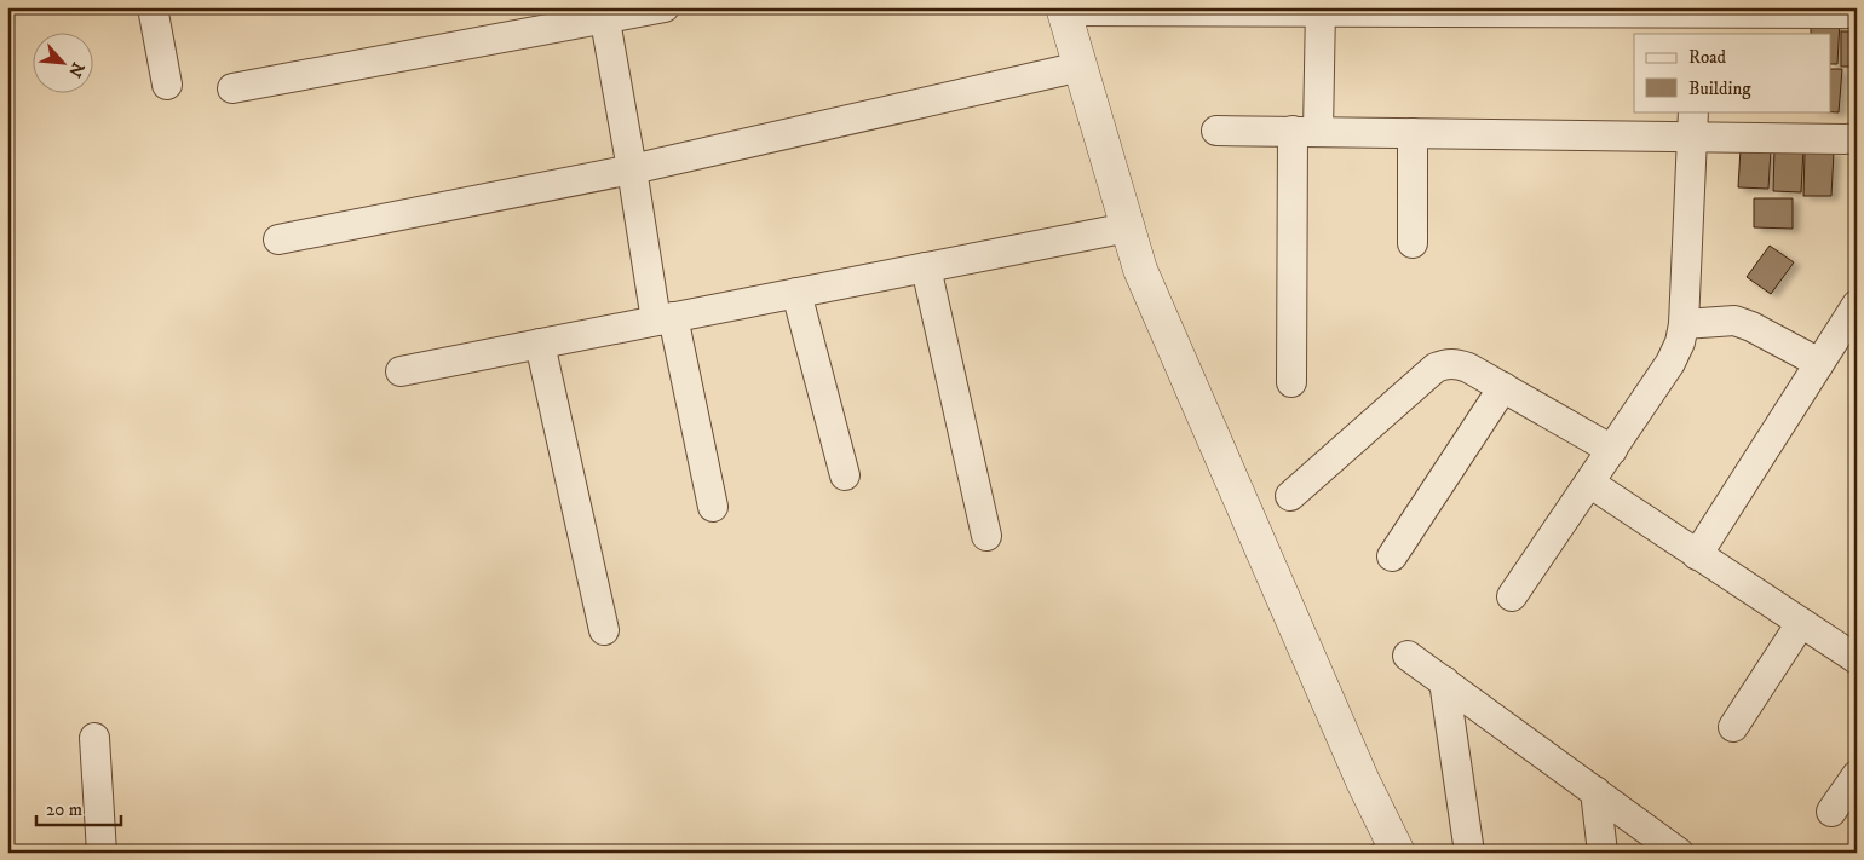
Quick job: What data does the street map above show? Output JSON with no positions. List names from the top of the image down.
{
  "legend": ["Road", "Building"],
  "scale_bar": "20 m",
  "north": "bottom right"
}
